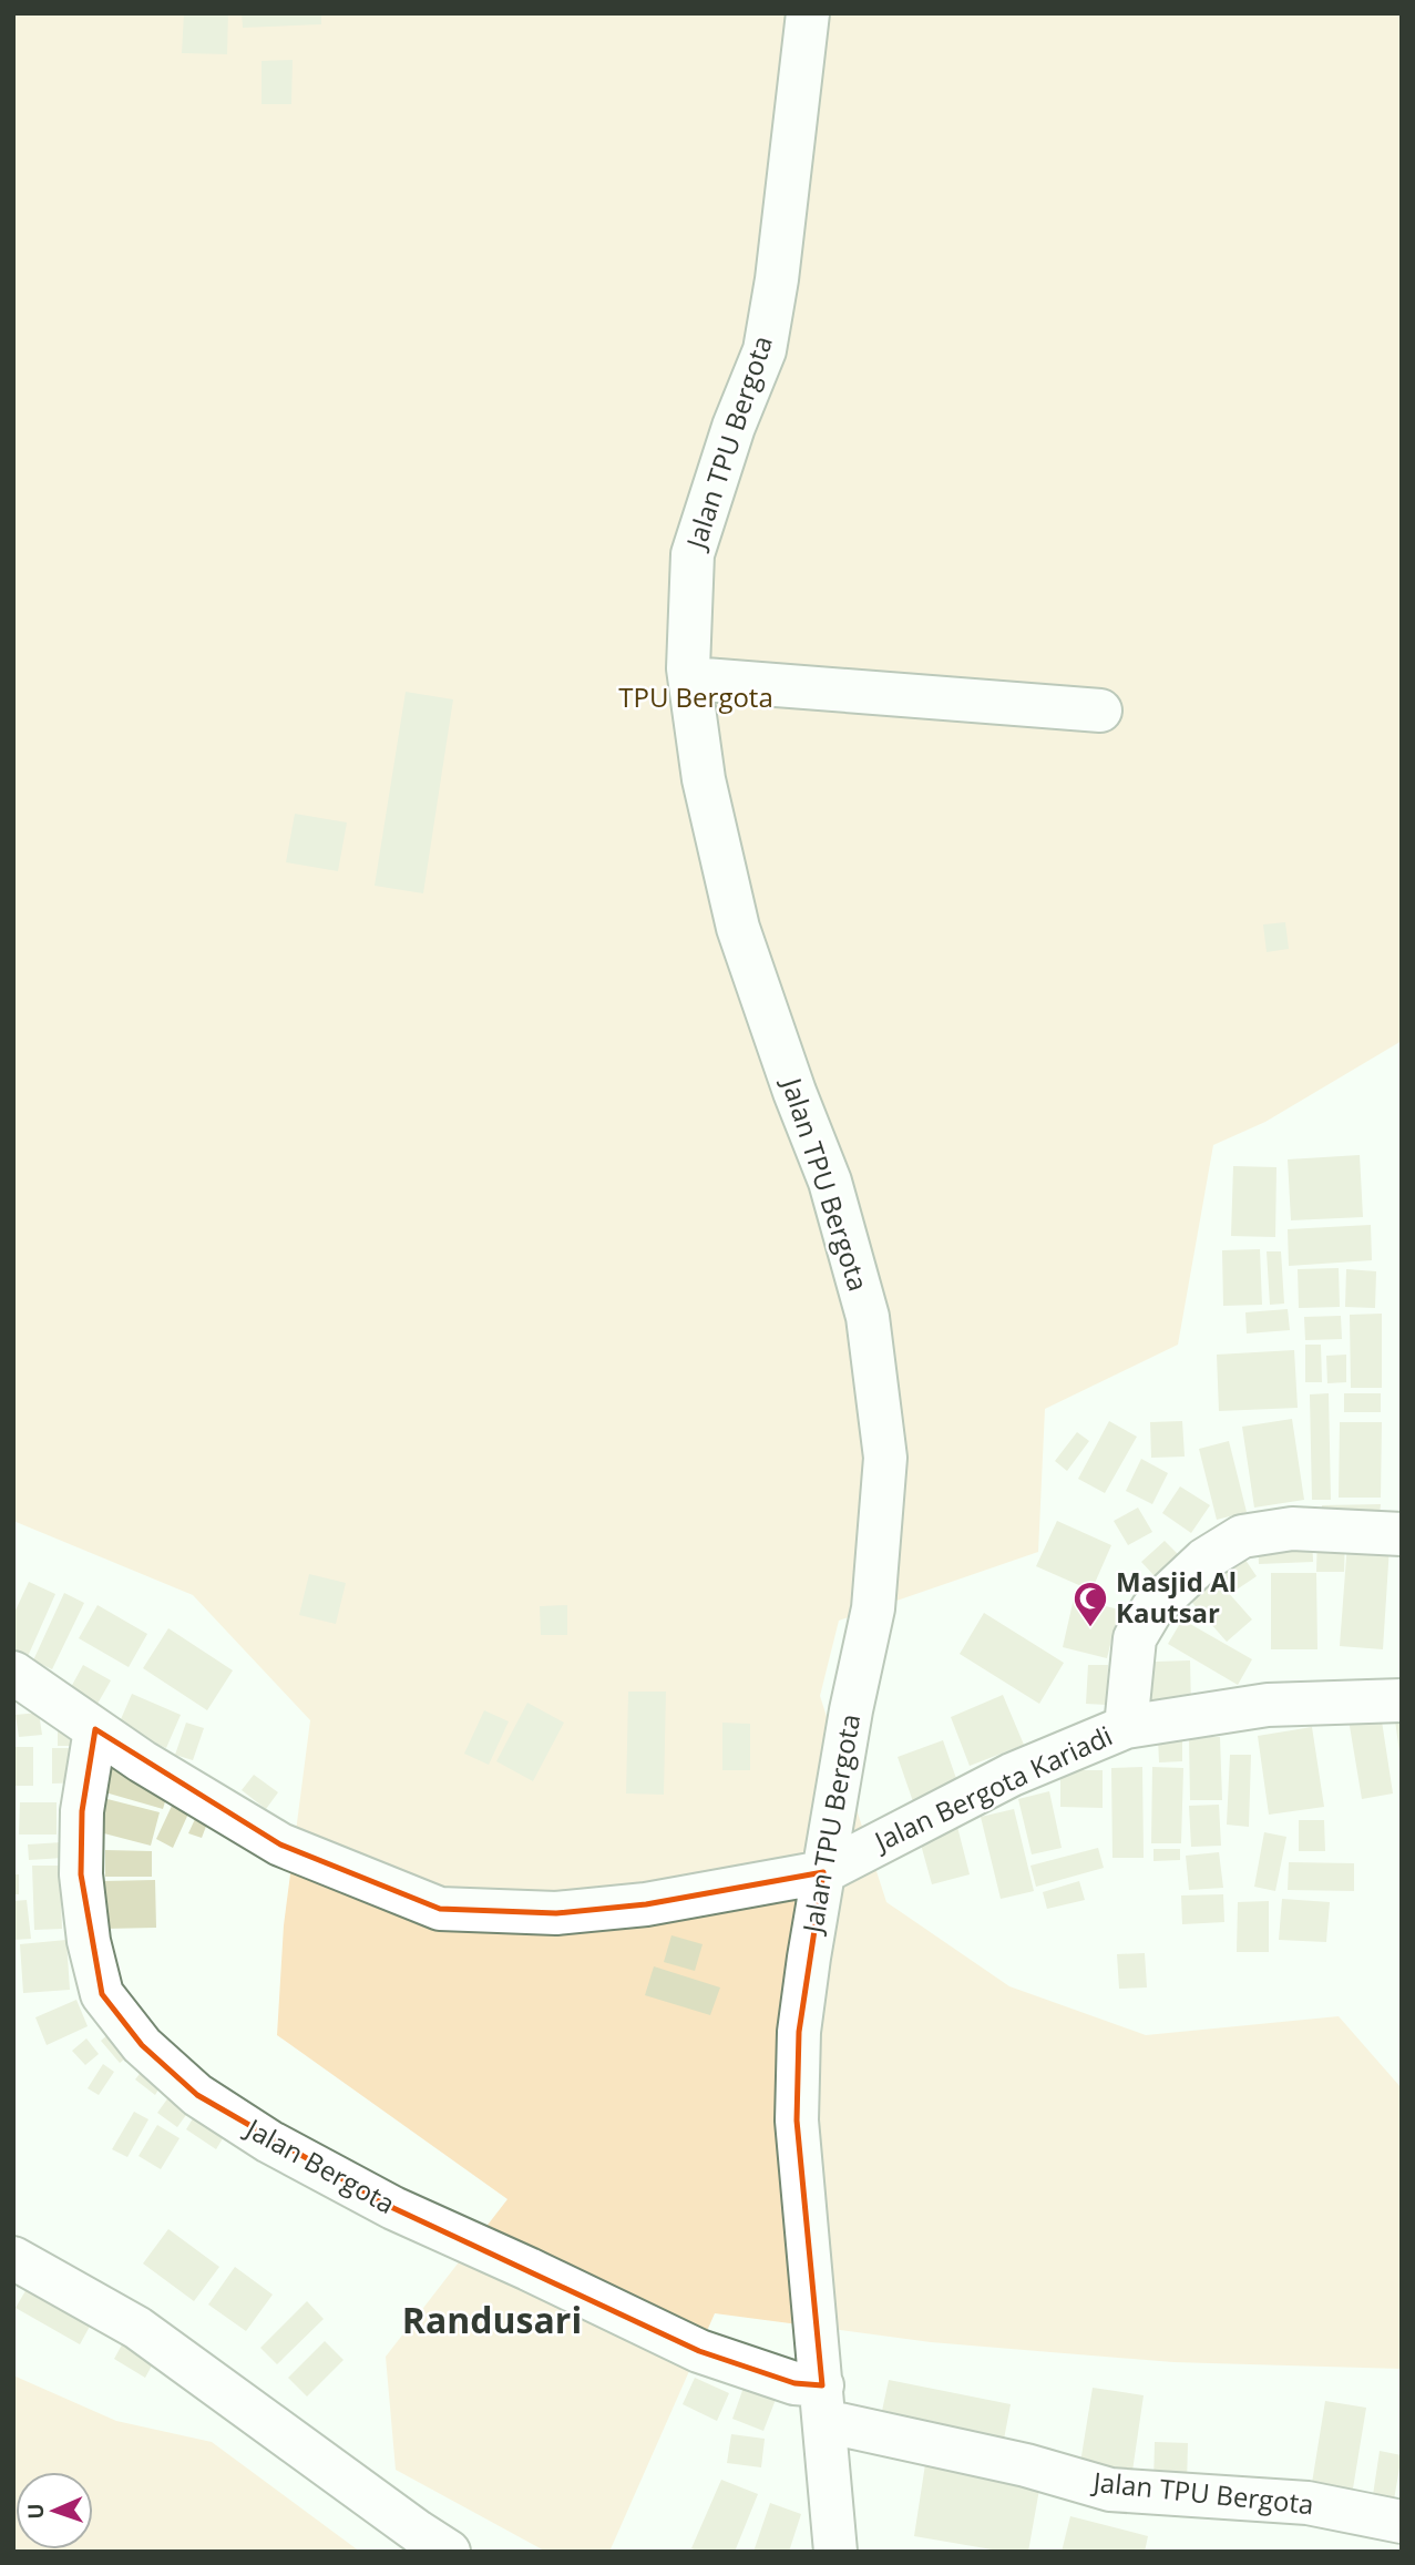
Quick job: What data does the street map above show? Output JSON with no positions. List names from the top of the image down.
{
  "streets": {
    "street": ["Jalan TPU Bergota", "Jalan Bergota Kariadi", "Jalan Bergota"]
  },
  "crossings": [
    ["Jalan TPU Bergota", "Jalan Bergota Kariadi"],
    ["Jalan TPU Bergota", "Jalan Bergota"]
  ],
  "districts": ["Randusari"],
  "parks": ["TPU Bergota"],
  "places": {
    "mosque": ["Masjid Al Kautsar"]
  },
  "north": "left"
}
